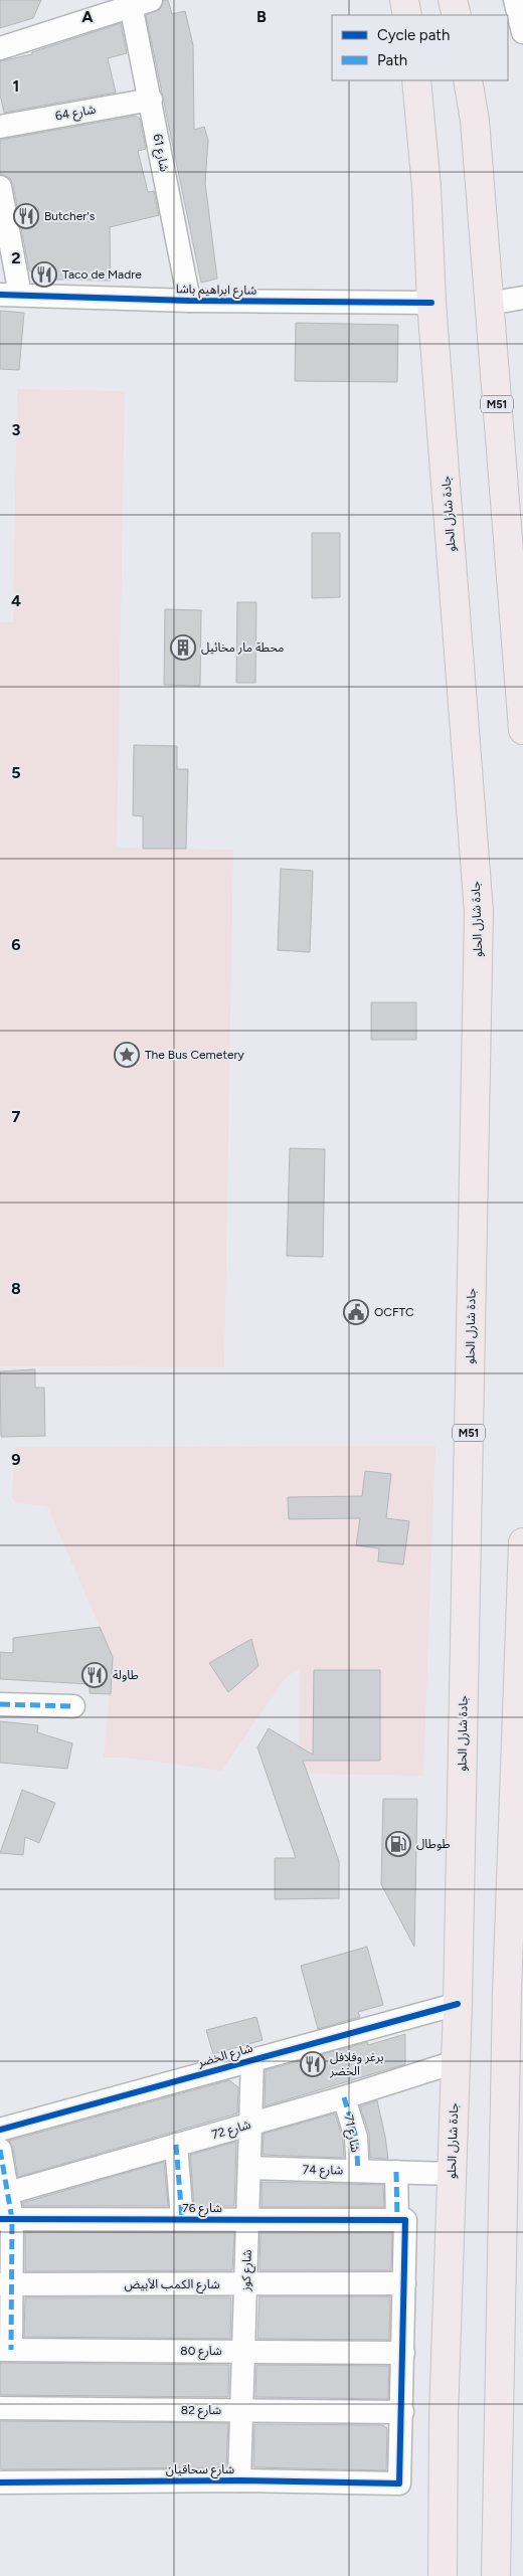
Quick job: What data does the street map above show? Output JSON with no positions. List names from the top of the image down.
{
  "streets": {
    "highway": ["M51", "جادة شارل الحلو"],
    "street": [
      "شارع 64",
      "شارع 61",
      "شارع ابراهيم باشا",
      "شارع الخضر",
      "شارع 72",
      "شارع 71",
      "شارع 74",
      "شارع 76",
      "شارع كوز",
      "شارع الكمب الأبيض",
      "شارع 80",
      "شارع 82",
      "شارع سحاقيان"
    ]
  },
  "crossings": [
    ["شارع 64", "شارع 61"],
    ["شارع 61", "شارع ابراهيم باشا"],
    ["شارع ابراهيم باشا", "جادة شارل الحلو"],
    ["جادة شارل الحلو", "شارع الخضر"],
    ["جادة شارل الحلو", "شارع 72"],
    ["جادة شارل الحلو", "شارع 74"],
    ["شارع الخضر", "شارع كوز"],
    ["شارع 72", "شارع 71"],
    ["شارع 72", "شارع كوز"],
    ["شارع 71", "شارع 74"],
    ["شارع 74", "شارع كوز"],
    ["شارع 76", "شارع كوز"],
    ["شارع كوز", "شارع الكمب الأبيض"],
    ["شارع كوز", "شارع 80"],
    ["شارع كوز", "شارع 82"],
    ["شارع كوز", "شارع سحاقيان"],
    ["شارع 82", "شارع سحاقيان"]
  ],
  "places": {
    "restaurant": [
      "Butcher's",
      "Taco de Madre",
      "طاولة",
      "برغر وفلافل الخضر"
    ],
    "building": ["محطة مار مخائيل"],
    "place": ["The Bus Cemetery"],
    "public building": ["OCFTC"],
    "fuel station": ["طوطال"]
  },
  "legend": ["Cycle path", "Path"],
  "grid": {
    "columns": ["A", "B"],
    "rows": [
      "1",
      "2",
      "3",
      "4",
      "5",
      "6",
      "7",
      "8",
      "9"
    ]
  }
}
